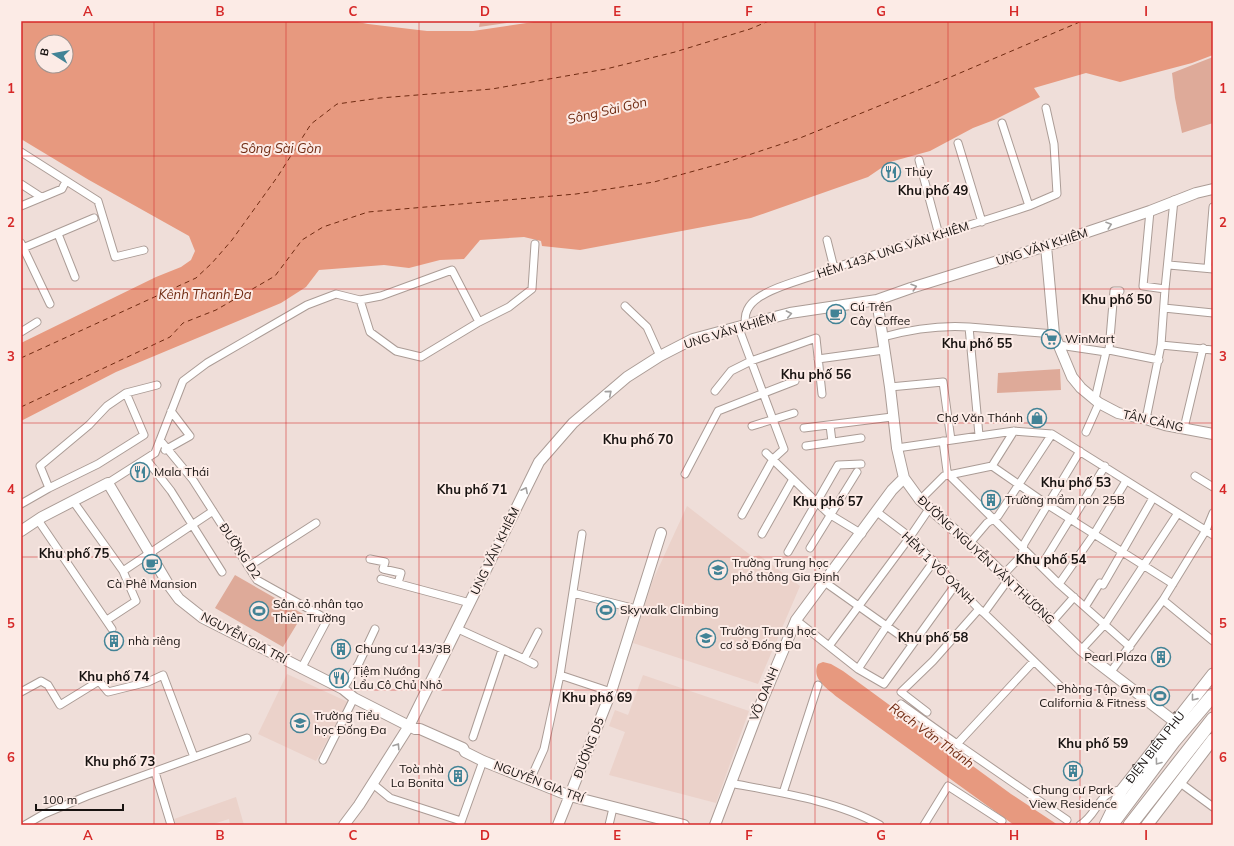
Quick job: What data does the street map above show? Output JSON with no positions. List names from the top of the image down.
{
  "streets": {
    "highway": ["ĐIỆN BIÊN PHỦ"],
    "street": [
      "UNG VĂN KHIÊM",
      "HẺM 143A UNG VĂN KHIÊM",
      "TÂN CẢNG",
      "ĐƯỜNG D2",
      "ĐƯỜNG NGUYỄN VĂN THƯƠNG",
      "HẺM 1 VÕ OANH",
      "NGUYỄN GIA TRÍ",
      "VÕ OANH",
      "ĐƯỜNG D5"
    ]
  },
  "crossings": [
    ["UNG VĂN KHIÊM", "HẺM 143A UNG VĂN KHIÊM"],
    ["UNG VĂN KHIÊM", "TÂN CẢNG"],
    ["UNG VĂN KHIÊM", "ĐƯỜNG NGUYỄN VĂN THƯƠNG"],
    ["UNG VĂN KHIÊM", "NGUYỄN GIA TRÍ"],
    ["ĐƯỜNG D2", "NGUYỄN GIA TRÍ"],
    ["ĐƯỜNG NGUYỄN VĂN THƯƠNG", "VÕ OANH"],
    ["ĐƯỜNG NGUYỄN VĂN THƯƠNG", "ĐIỆN BIÊN PHỦ"],
    ["HẺM 1 VÕ OANH", "VÕ OANH"],
    ["NGUYỄN GIA TRÍ", "ĐƯỜNG D5"]
  ],
  "one_way": ["UNG VĂN KHIÊM"],
  "districts": [
    "Khu phố 49",
    "Khu phố 50",
    "Khu phố 55",
    "Khu phố 56",
    "Khu phố 70",
    "Khu phố 53",
    "Khu phố 71",
    "Khu phố 57",
    "Khu phố 75",
    "Khu phố 54",
    "Khu phố 58",
    "Khu phố 74",
    "Khu phố 69",
    "Khu phố 59",
    "Khu phố 73"
  ],
  "water": ["Sông Sài Gòn", "Kênh Thanh Đa", "Rạch Văn Thánh"],
  "places": {
    "restaurant": ["Thủy", "Mala Thái", "Tịệm Nướng Lẩu Cô Chủ Nhỏ"],
    "cafe": ["Cú Trên Cây Coffee", "Cà Phê Mansion"],
    "supermarket": ["WinMart"],
    "shop": ["Chợ Văn Thánh"],
    "building": [
      "Trường mầm non 25B",
      "nhà riêng",
      "Chung cư 143/3B",
      "Pearl Plaza",
      "Chung cư Park View Residence",
      "Toà nhà La Bonita"
    ],
    "school or university": ["Trường Trung học phổ thông Gia Định", "Trường Trung học cơ sở Đống Đa", "Trường Tiểu học Đống Đa"],
    "sports": ["Skywalk Climbing", "Sân cỏ nhân tạo Thiên Trường", "Phòng Tập Gym California & Fitness"]
  },
  "scale_bar": "100 m",
  "north": "left",
  "grid": {
    "columns": [
      "A",
      "B",
      "C",
      "D",
      "E",
      "F",
      "G",
      "H",
      "I"
    ],
    "rows": [
      "1",
      "2",
      "3",
      "4",
      "5",
      "6"
    ]
  }
}
